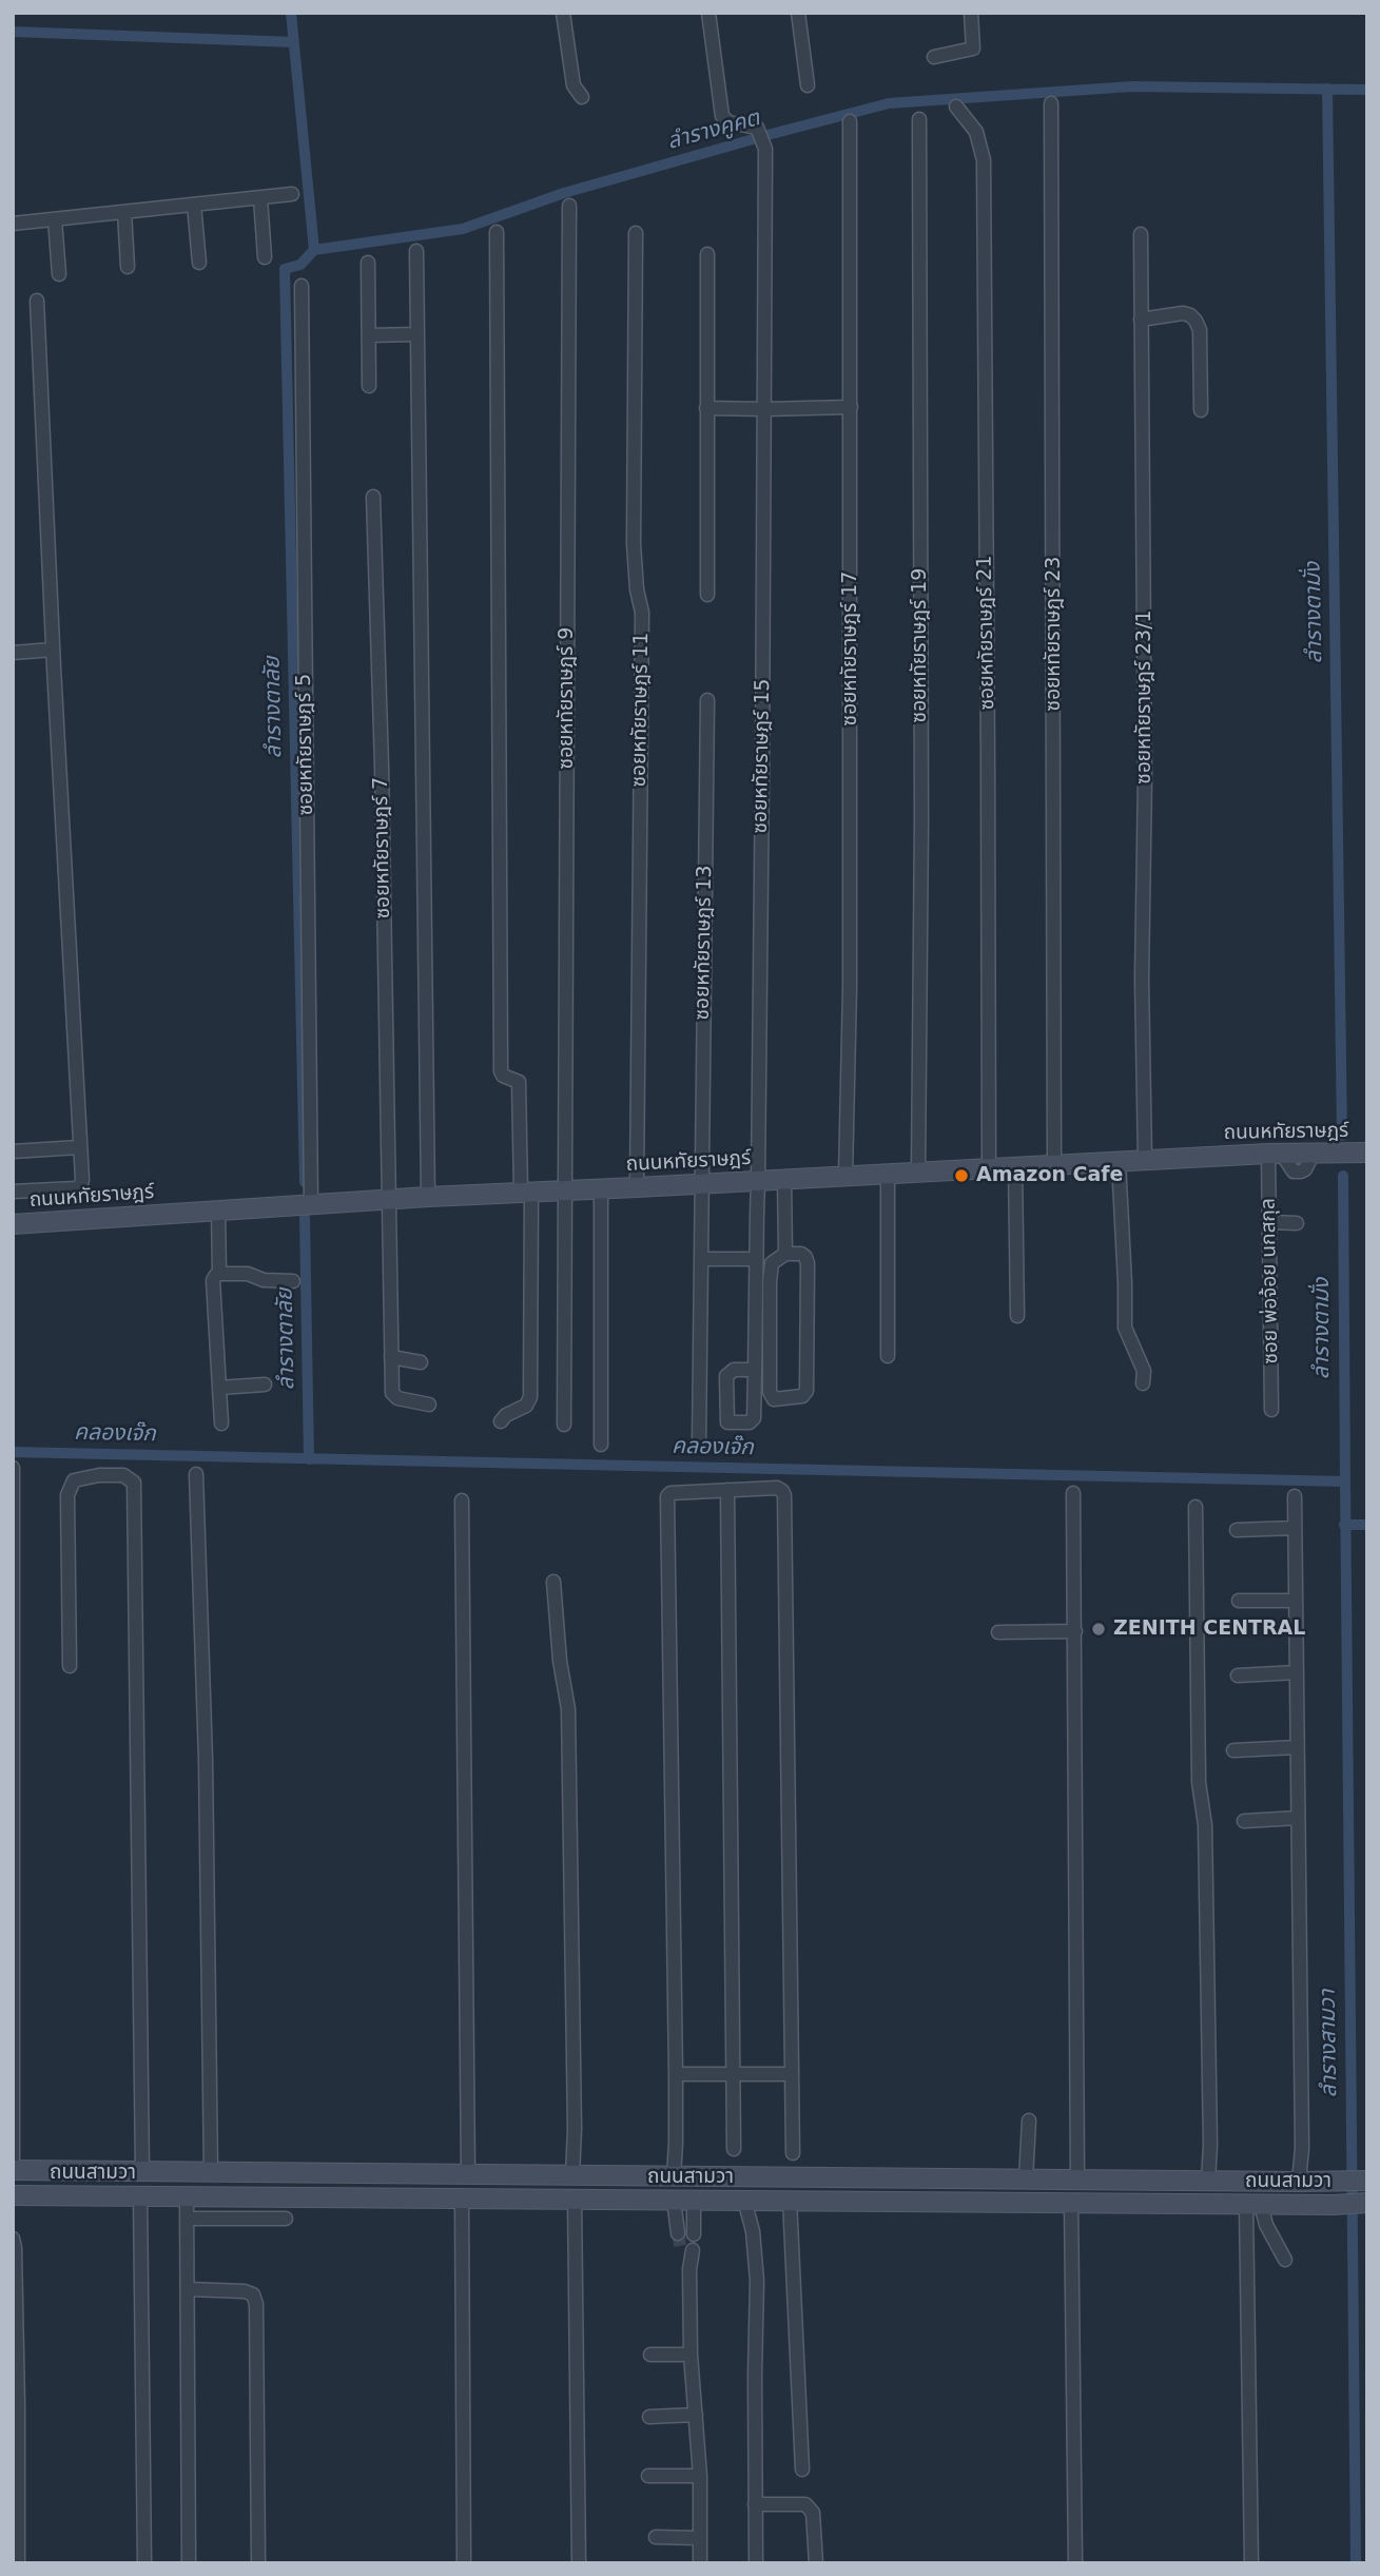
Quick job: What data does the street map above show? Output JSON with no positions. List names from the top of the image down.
{
  "streets": {
    "street": [
      "ซอยหทัยราษฎร์ 21",
      "ซอยหทัยราษฎร์ 23",
      "ซอยหทัยราษฎร์ 19",
      "ซอยหทัยราษฎร์ 17",
      "ซอยหทัยราษฎร์ 23/1",
      "ซอยหทัยราษฎร์ 9",
      "ซอยหทัยราษฎร์ 11",
      "ซอยหทัยราษฎร์ 5",
      "ซอยหทัยราษฎร์ 15",
      "ซอยหทัยราษฎร์ 7",
      "ซอยหทัยราษฎร์ 13",
      "ถนนหทัยราษฎร์",
      "ซอย พ่อจ้อย นกสกุล",
      "ถนนสามวา"
    ]
  },
  "crossings": [
    ["ซอยหทัยราษฎร์ 21", "ถนนหทัยราษฎร์"],
    ["ซอยหทัยราษฎร์ 23", "ถนนหทัยราษฎร์"],
    ["ซอยหทัยราษฎร์ 19", "ถนนหทัยราษฎร์"],
    ["ซอยหทัยราษฎร์ 17", "ถนนหทัยราษฎร์"],
    ["ซอยหทัยราษฎร์ 23/1", "ถนนหทัยราษฎร์"],
    ["ซอยหทัยราษฎร์ 9", "ถนนหทัยราษฎร์"],
    ["ซอยหทัยราษฎร์ 11", "ถนนหทัยราษฎร์"],
    ["ซอยหทัยราษฎร์ 5", "ถนนหทัยราษฎร์"],
    ["ซอยหทัยราษฎร์ 15", "ถนนหทัยราษฎร์"],
    ["ซอยหทัยราษฎร์ 7", "ถนนหทัยราษฎร์"],
    ["ซอยหทัยราษฎร์ 13", "ถนนหทัยราษฎร์"],
    ["ถนนหทัยราษฎร์", "ซอย พ่อจ้อย นกสกุล"]
  ],
  "water": [
    "ลำรางคูคต",
    "ลำรางตามั่ง",
    "ลำรางตาลัย",
    "คลองเจ๊ก",
    "ลำรางสามวา"
  ],
  "places": ["Amazon Cafe", "ZENITH CENTRAL"]
}
